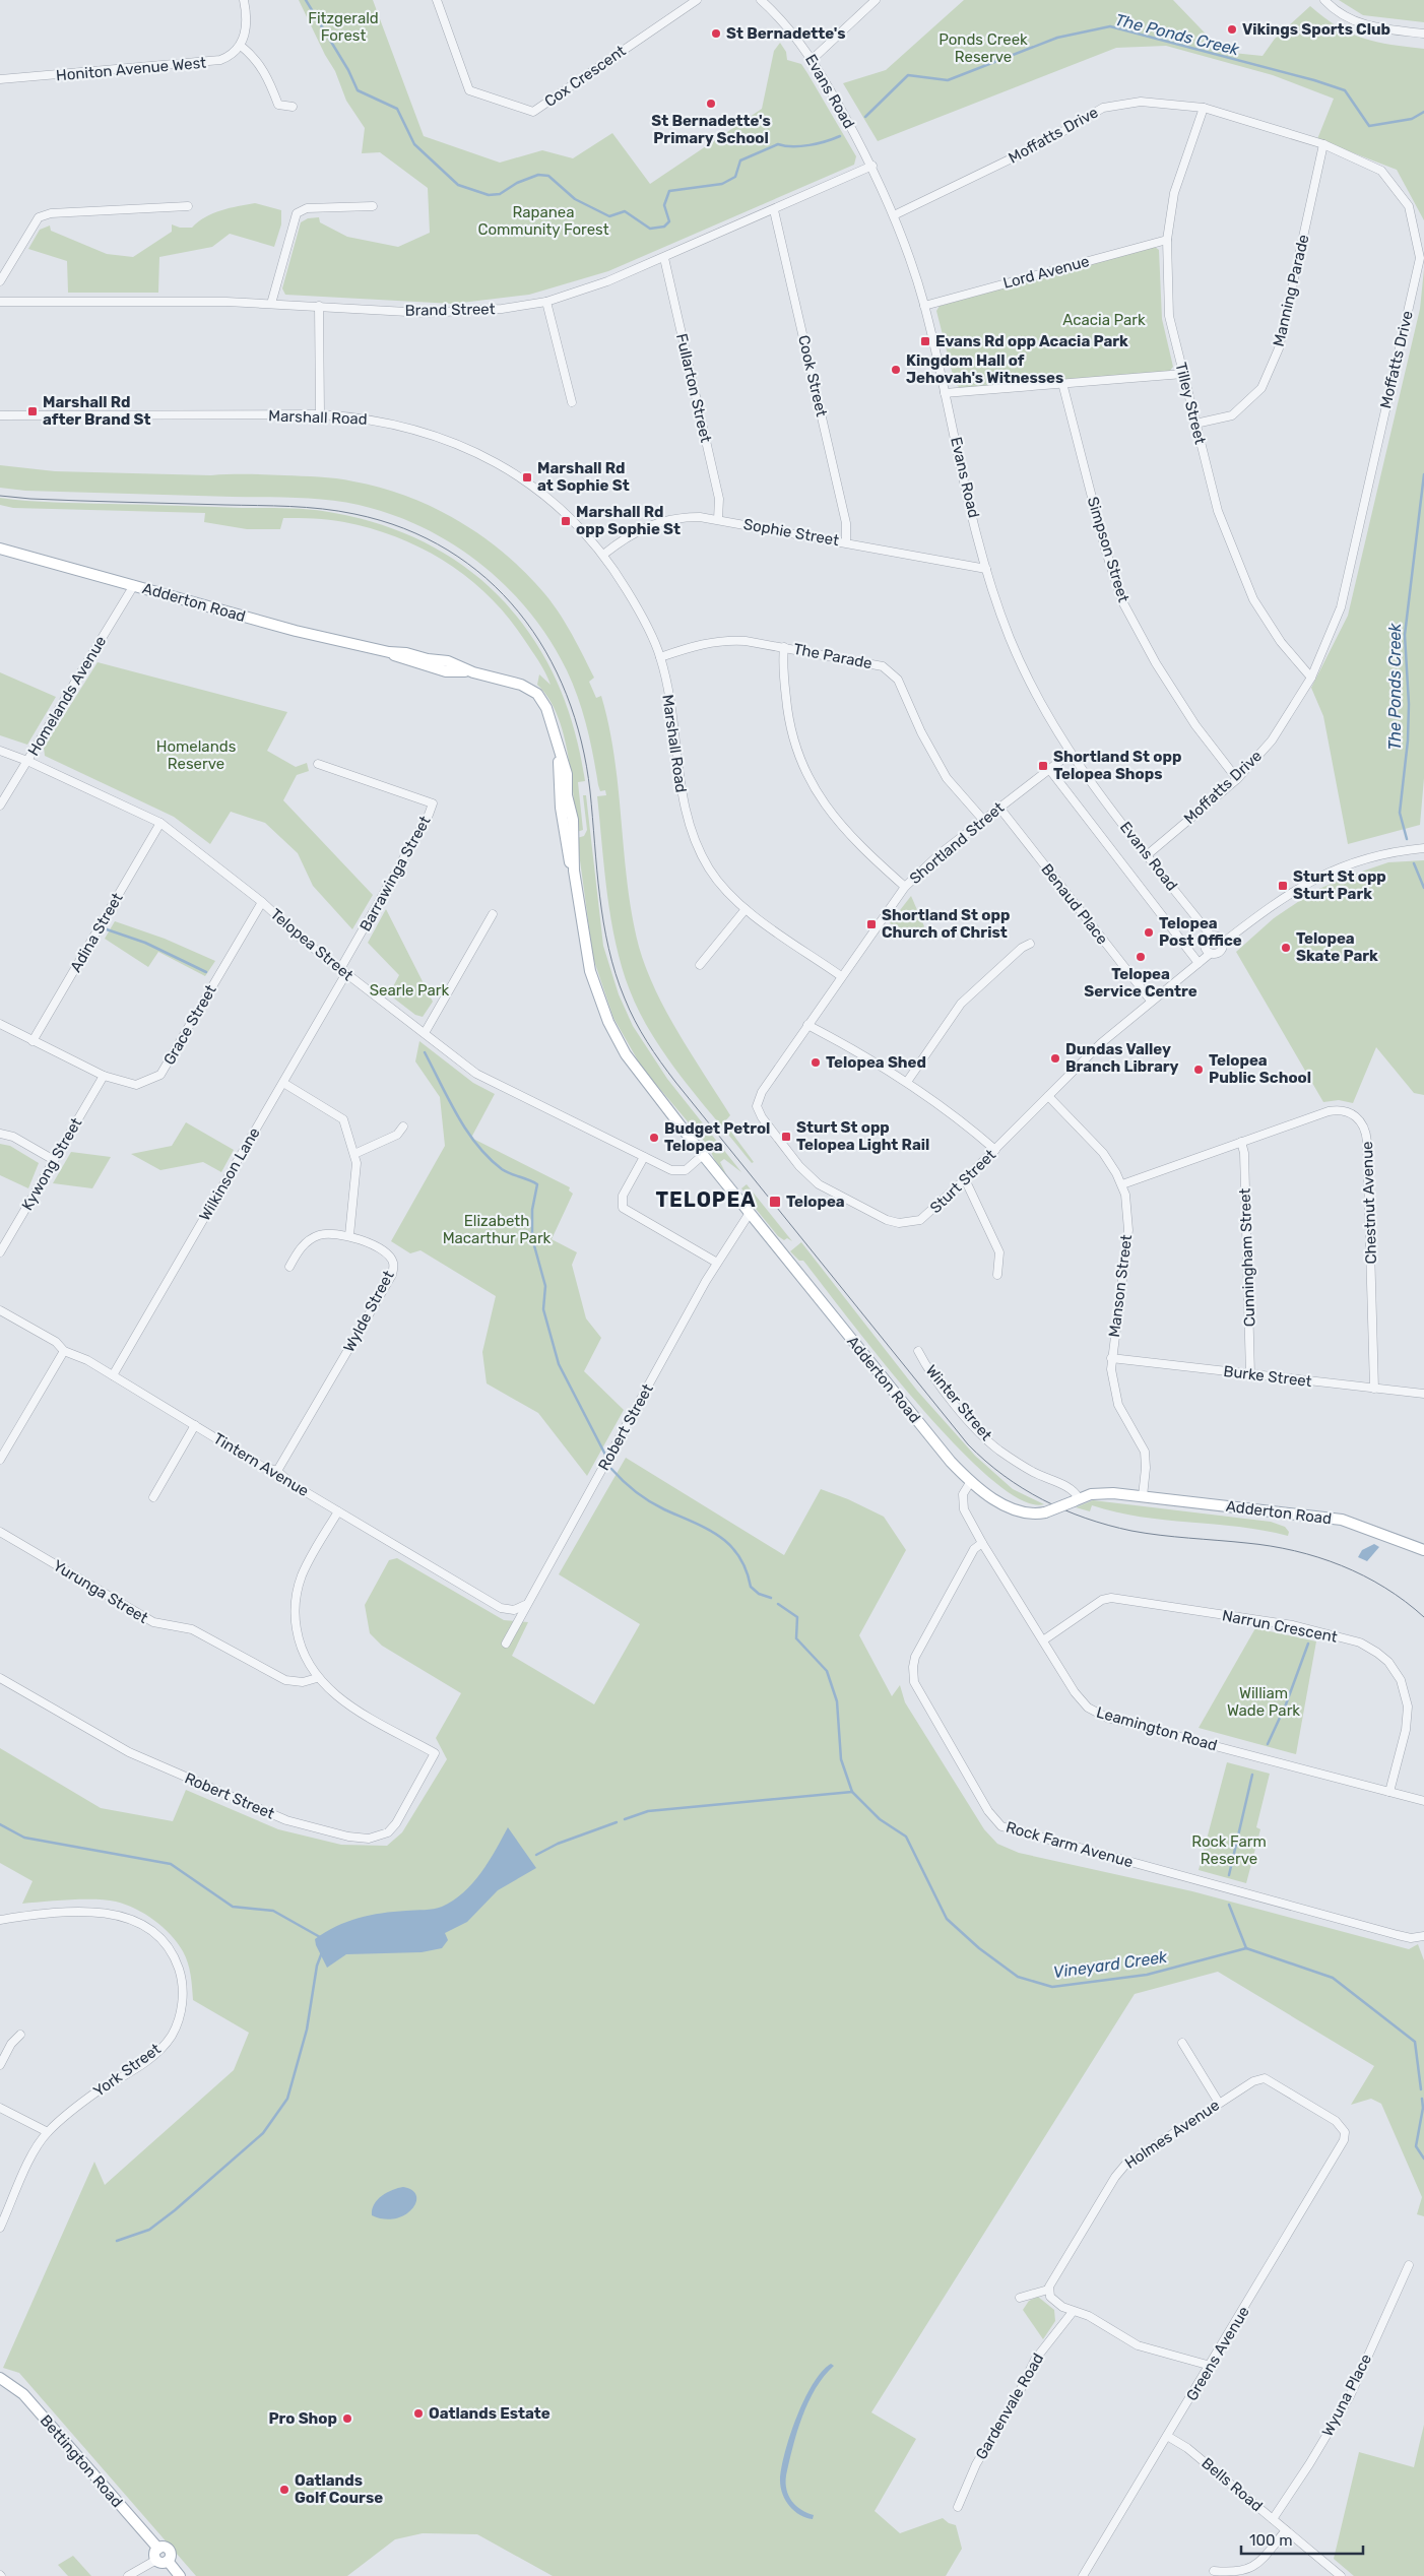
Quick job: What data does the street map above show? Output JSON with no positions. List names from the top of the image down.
{
  "streets": {
    "main road": ["Adderton Road", "Bettington Road"],
    "street": [
      "Honiton Avenue West",
      "Cox Crescent",
      "Evans Road",
      "Moffatts Drive",
      "Lord Avenue",
      "Manning Parade",
      "Brand Street",
      "Cook Street",
      "Fullarton Street",
      "Tilley Street",
      "Marshall Road",
      "Sophie Street",
      "Simpson Street",
      "The Parade",
      "Homelands Avenue",
      "Shortland Street",
      "Barrawinga Street",
      "Benaud Place",
      "Adina Street",
      "Telopea Street",
      "Grace Street",
      "Kywong Street",
      "Wilkinson Lane",
      "Sturt Street",
      "Chestnut Avenue",
      "Cunningham Street",
      "Manson Street",
      "Wylde Street",
      "Burke Street",
      "Winter Street",
      "Robert Street",
      "Tintern Avenue",
      "Yurunga Street",
      "Narrun Crescent",
      "Leamington Road",
      "Rock Farm Avenue",
      "York Street",
      "Holmes Avenue",
      "Greens Avenue",
      "Wyuna Place",
      "Gardenvale Road",
      "Bells Road"
    ]
  },
  "crossings": [
    ["Evans Road", "Moffatts Drive"],
    ["Evans Road", "Lord Avenue"],
    ["Evans Road", "Brand Street"],
    ["Evans Road", "Sophie Street"],
    ["Evans Road", "Shortland Street"],
    ["Evans Road", "Sturt Street"],
    ["Moffatts Drive", "Manning Parade"],
    ["Moffatts Drive", "Tilley Street"],
    ["Moffatts Drive", "Simpson Street"],
    ["Lord Avenue", "Tilley Street"],
    ["Manning Parade", "Tilley Street"],
    ["Brand Street", "Cook Street"],
    ["Brand Street", "Fullarton Street"],
    ["Cook Street", "Sophie Street"],
    ["Fullarton Street", "Sophie Street"],
    ["Marshall Road", "Sophie Street"],
    ["Marshall Road", "The Parade"],
    ["Marshall Road", "Shortland Street"],
    ["Adderton Road", "Homelands Avenue"],
    ["Adderton Road", "Telopea Street"],
    ["Adderton Road", "Manson Street"],
    ["Adderton Road", "Winter Street"],
    ["Adderton Road", "Robert Street"],
    ["Adderton Road", "Leamington Road"],
    ["The Parade", "Shortland Street"],
    ["Homelands Avenue", "Telopea Street"],
    ["Shortland Street", "Benaud Place"],
    ["Shortland Street", "Sturt Street"],
    ["Barrawinga Street", "Telopea Street"],
    ["Barrawinga Street", "Wilkinson Lane"],
    ["Benaud Place", "Sturt Street"],
    ["Adina Street", "Telopea Street"],
    ["Adina Street", "Grace Street"],
    ["Telopea Street", "Grace Street"],
    ["Telopea Street", "Wilkinson Lane"],
    ["Grace Street", "Kywong Street"],
    ["Wilkinson Lane", "Tintern Avenue"],
    ["Sturt Street", "Manson Street"],
    ["Chestnut Avenue", "Cunningham Street"],
    ["Chestnut Avenue", "Manson Street"],
    ["Chestnut Avenue", "Burke Street"],
    ["Cunningham Street", "Burke Street"],
    ["Manson Street", "Burke Street"],
    ["Wylde Street", "Tintern Avenue"],
    ["Robert Street", "Tintern Avenue"],
    ["Robert Street", "Yurunga Street"],
    ["Narrun Crescent", "Leamington Road"],
    ["Leamington Road", "Rock Farm Avenue"],
    ["Holmes Avenue", "Greens Avenue"],
    ["Greens Avenue", "Bells Road"],
    ["Wyuna Place", "Bells Road"]
  ],
  "districts": ["TELOPEA"],
  "water": ["The Ponds Creek", "Vineyard Creek"],
  "parks": [
    "Fitzgerald Forest",
    "Ponds Creek Reserve",
    "Rapanea Community Forest",
    "Acacia Park",
    "Homelands Reserve",
    "Searle Park",
    "Elizabeth Macarthur Park",
    "William Wade Park",
    "Rock Farm Reserve"
  ],
  "places": {
    "other": [
      "Vikings Sports Club",
      "St Bernadette's",
      "St Bernadette's Primary School",
      "Kingdom Hall of Jehovah's Witnesses",
      "Telopea Post Office",
      "Telopea Skate Park",
      "Telopea Service Centre",
      "Dundas Valley Branch Library",
      "Telopea Shed",
      "Telopea Public School",
      "Budget Petrol Telopea",
      "Oatlands Estate",
      "Pro Shop",
      "Oatlands Golf Course"
    ],
    "transit": [
      "Evans Rd opp Acacia Park",
      "Marshall Rd after Brand St",
      "Marshall Rd at Sophie St",
      "Marshall Rd opp Sophie St",
      "Shortland St opp Telopea Shops",
      "Sturt St opp Sturt Park",
      "Shortland St opp Church of Christ",
      "Sturt St opp Telopea Light Rail",
      "Telopea"
    ]
  },
  "scale_bar": "100 m"
}
